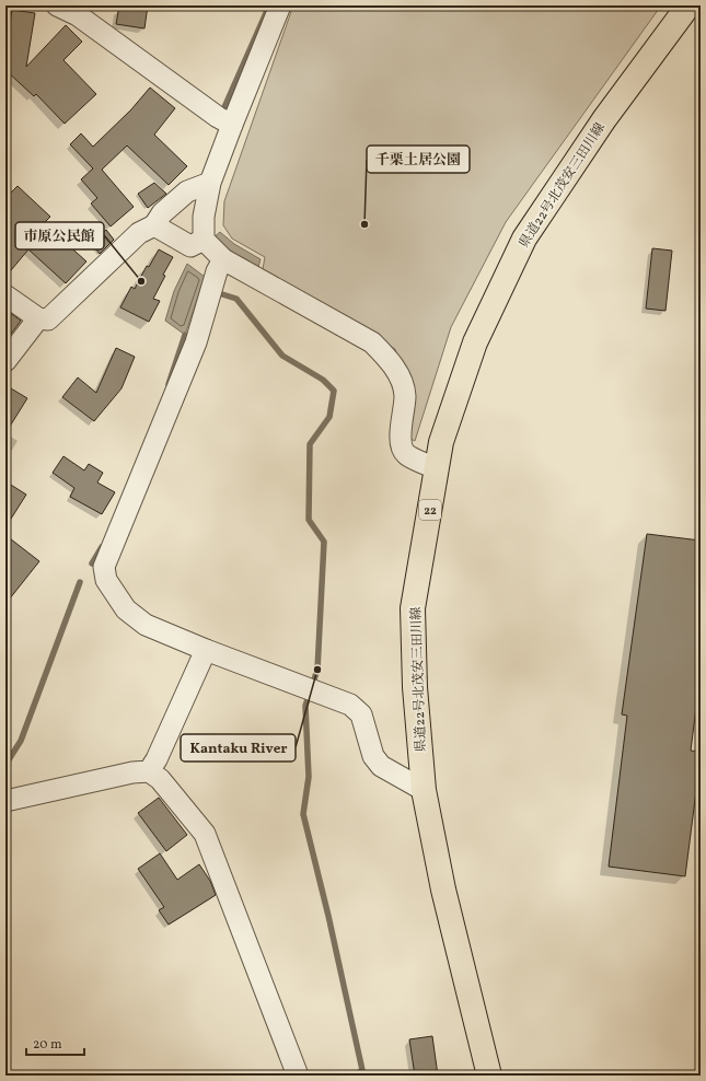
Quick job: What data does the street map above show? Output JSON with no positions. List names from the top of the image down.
{
  "streets": {
    "main road": ["県道22号北茂安三田川線", "22"]
  },
  "places": ["千栗土居公園", "市原公民館", "Kantaku River"],
  "scale_bar": "20 m"
}
